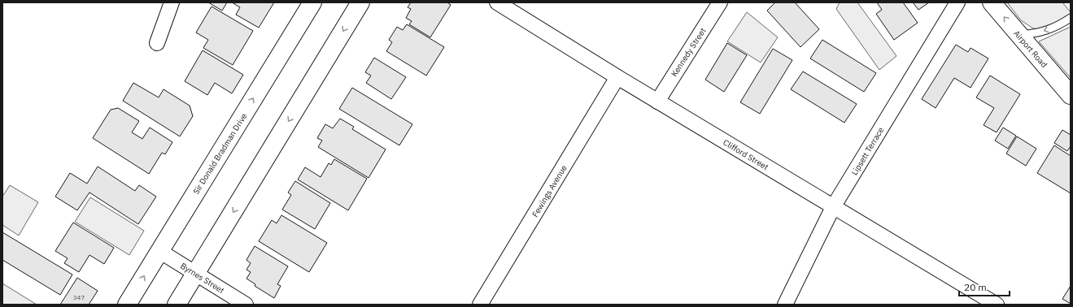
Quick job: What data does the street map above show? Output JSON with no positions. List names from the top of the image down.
{
  "streets": {
    "main road": ["Airport Road", "Sir Donald Bradman Drive"],
    "street": [
      "Kennedy Street",
      "Lipsett Terrace",
      "Clifford Street",
      "Fewings Avenue",
      "Byrnes Street"
    ]
  },
  "crossings": [
    ["Kennedy Street", "Clifford Street"],
    ["Lipsett Terrace", "Clifford Street"],
    ["Sir Donald Bradman Drive", "Byrnes Street"],
    ["Clifford Street", "Fewings Avenue"]
  ],
  "house_numbers": ["347"],
  "scale_bar": "20 m"
}
